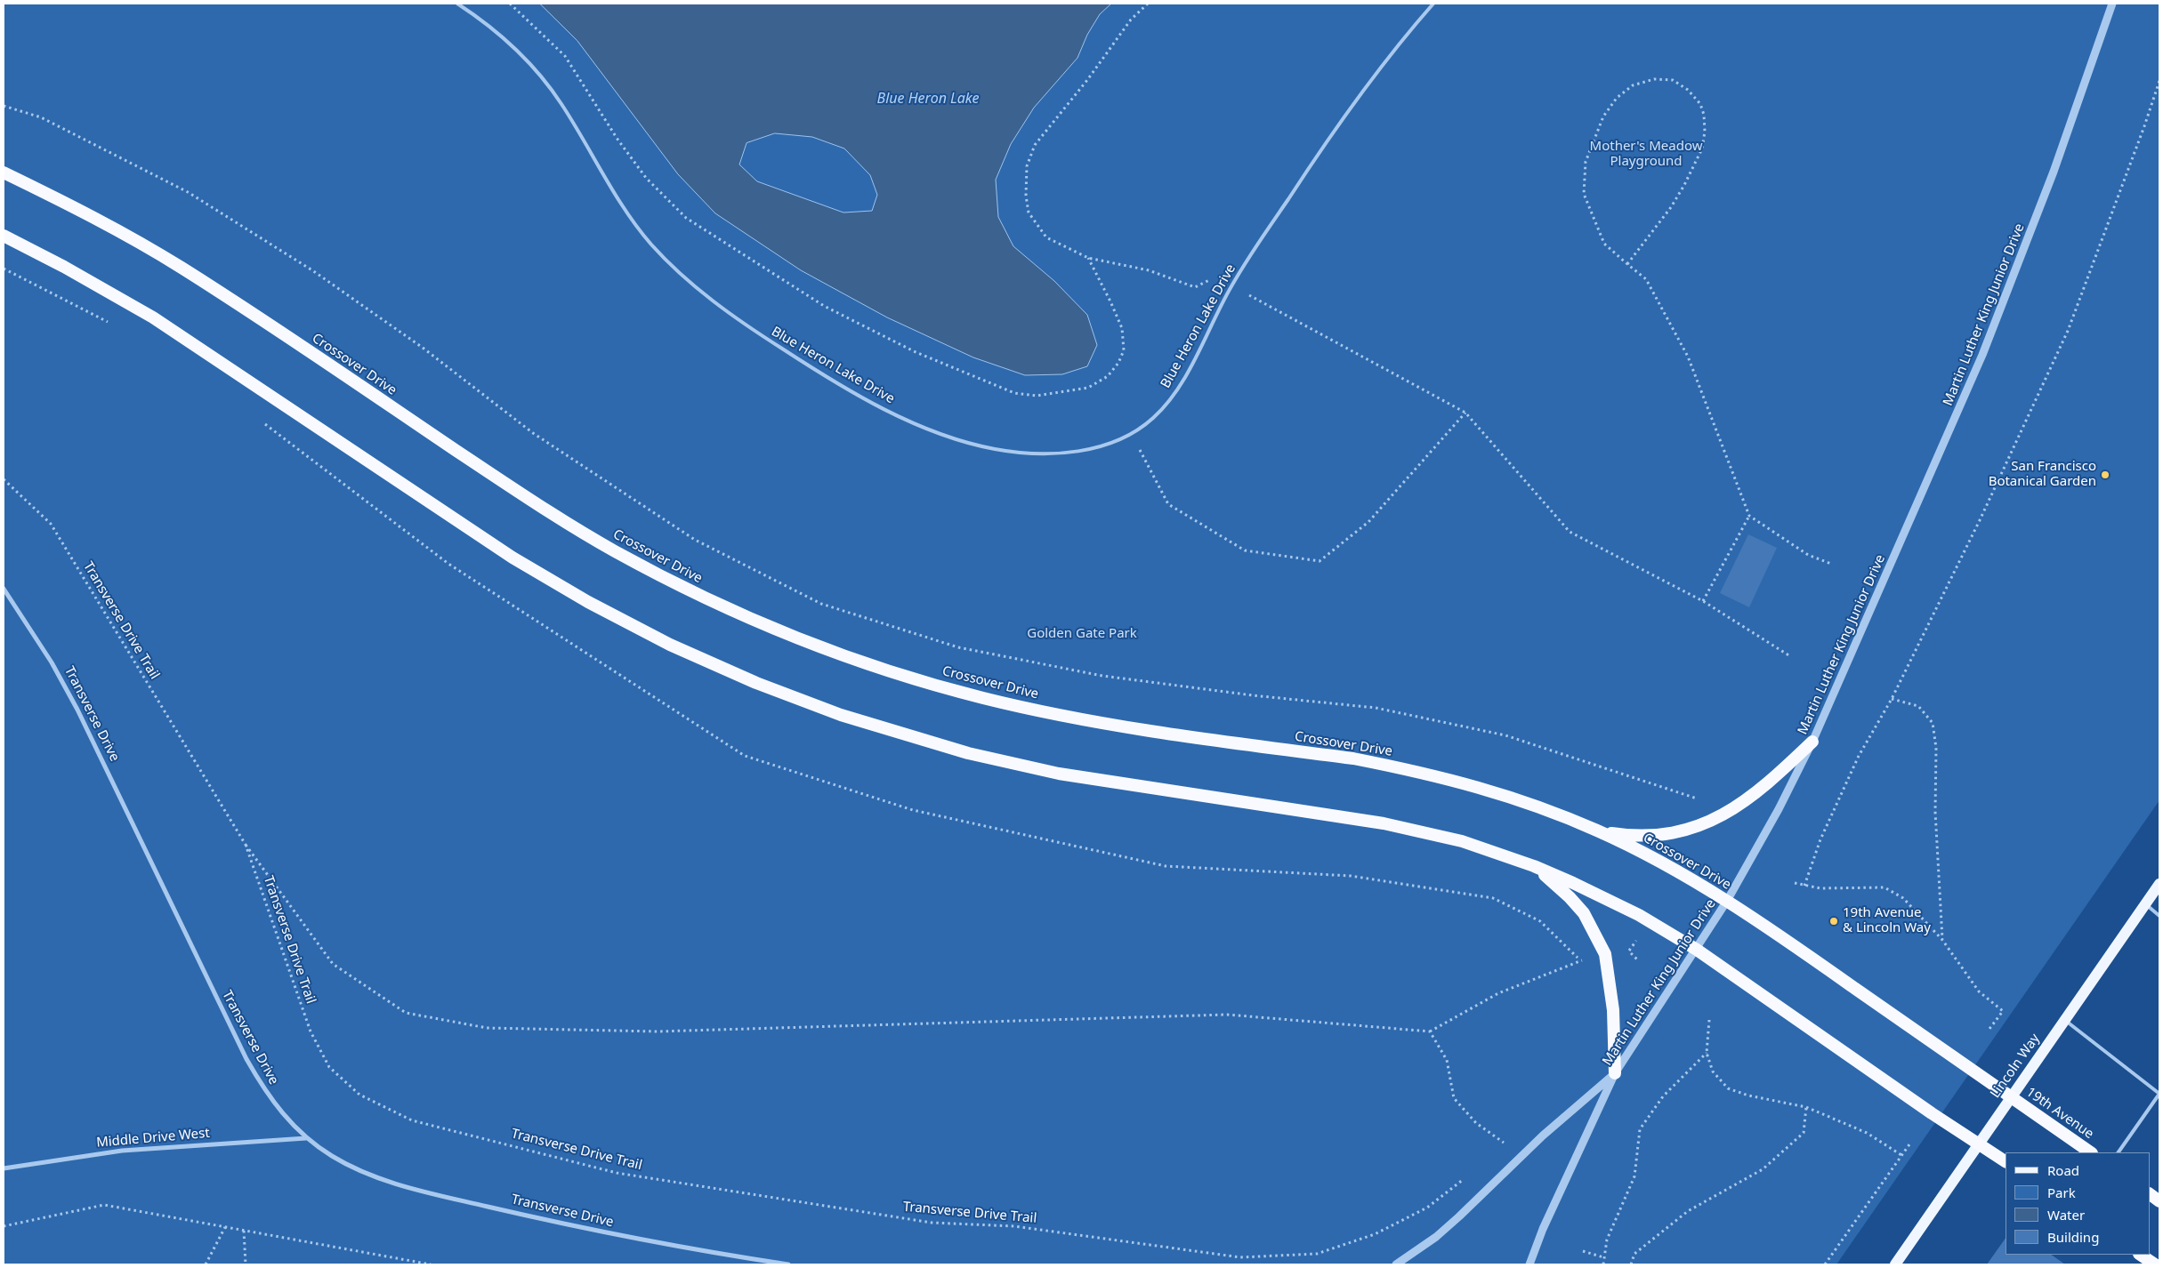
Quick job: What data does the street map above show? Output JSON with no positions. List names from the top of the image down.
{
  "streets": {
    "highway": ["Crossover Drive", "19th Avenue"],
    "main road": ["Lincoln Way"],
    "street": ["Martin Luther King Junior Drive", "Transverse Drive", "Middle Drive West"],
    "lane": ["Blue Heron Lake Drive"],
    "path": ["Transverse Drive Trail"]
  },
  "crossings": [
    ["Martin Luther King Junior Drive", "Crossover Drive"],
    ["Crossover Drive", "Lincoln Way"],
    ["Crossover Drive", "19th Avenue"],
    ["Transverse Drive", "Middle Drive West"],
    ["Lincoln Way", "19th Avenue"]
  ],
  "water": ["Blue Heron Lake"],
  "parks": ["Mother's Meadow Playground", "Golden Gate Park"],
  "places": ["San Francisco Botanical Garden", "19th Avenue & Lincoln Way"],
  "legend": [
    "Road",
    "Park",
    "Water",
    "Building"
  ]
}
